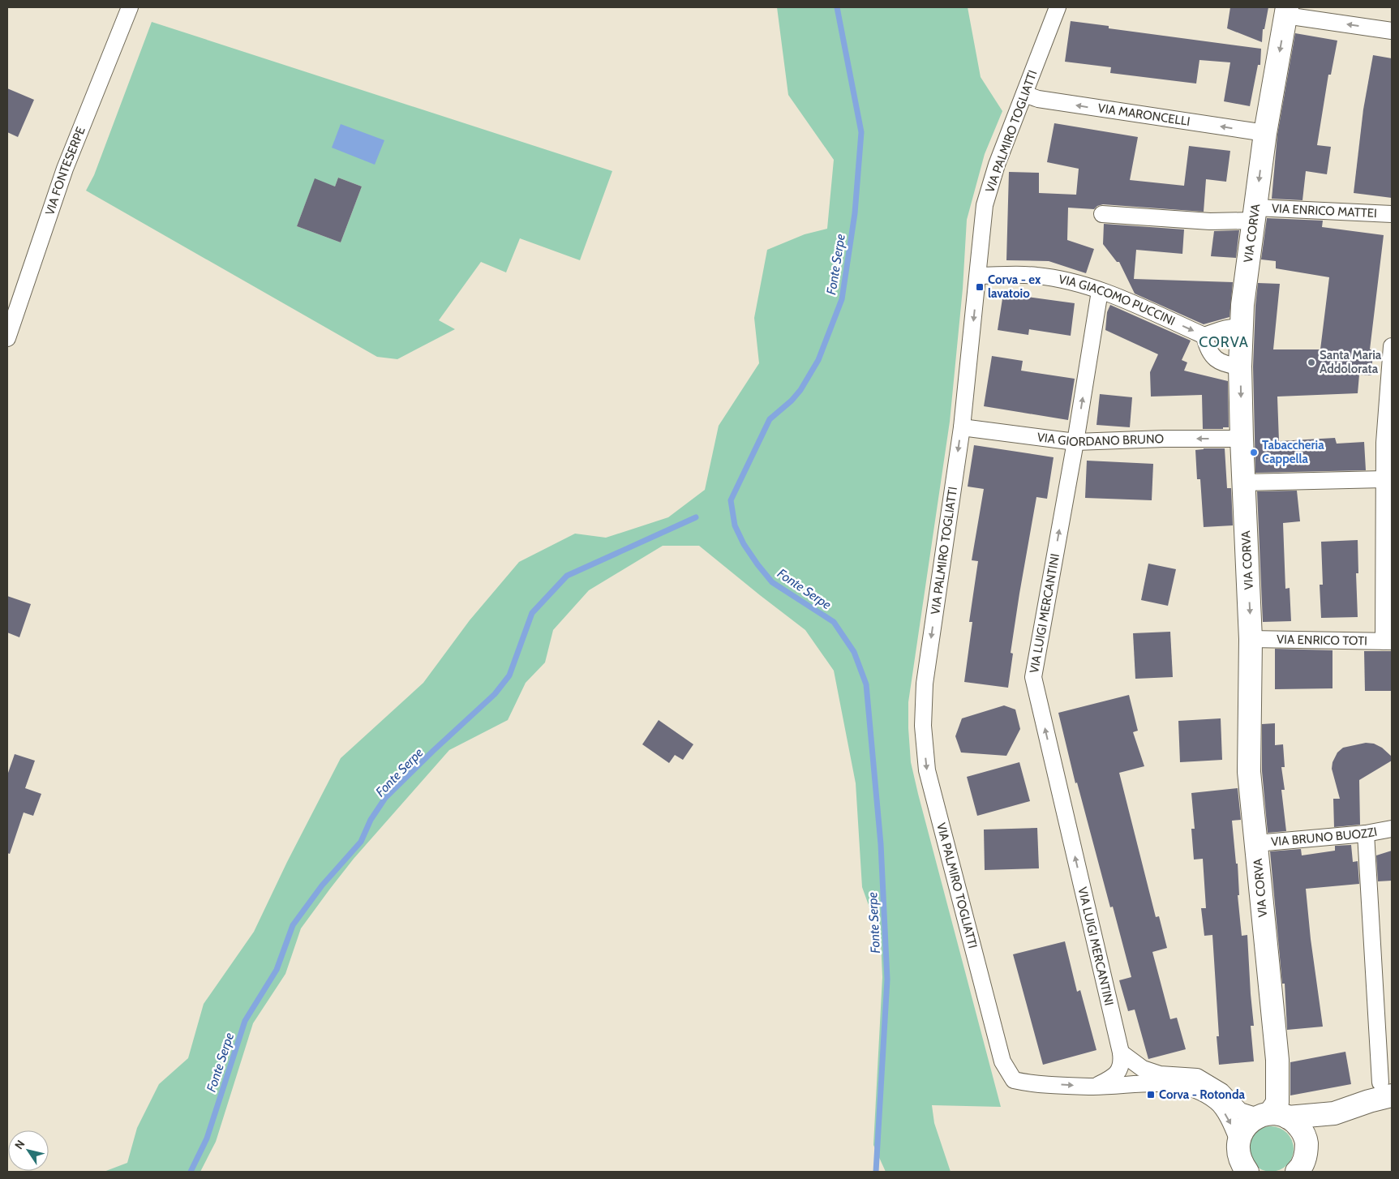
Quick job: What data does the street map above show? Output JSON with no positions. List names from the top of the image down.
{
  "streets": {
    "street": [
      "VIA MARONCELLI",
      "VIA PALMIRO TOGLIATTI",
      "VIA FONTESERPE",
      "VIA ENRICO MATTEI",
      "VIA CORVA",
      "VIA GIACOMO PUCCINI",
      "VIA GIORDANO BRUNO",
      "VIA LUIGI MERCANTINI",
      "VIA ENRICO TOTI",
      "VIA BRUNO BUOZZI"
    ]
  },
  "crossings": [
    ["VIA MARONCELLI", "VIA PALMIRO TOGLIATTI"],
    ["VIA MARONCELLI", "VIA CORVA"],
    ["VIA PALMIRO TOGLIATTI", "VIA GIACOMO PUCCINI"],
    ["VIA PALMIRO TOGLIATTI", "VIA GIORDANO BRUNO"],
    ["VIA ENRICO MATTEI", "VIA CORVA"],
    ["VIA CORVA", "VIA GIORDANO BRUNO"],
    ["VIA CORVA", "VIA ENRICO TOTI"],
    ["VIA CORVA", "VIA BRUNO BUOZZI"],
    ["VIA GIACOMO PUCCINI", "VIA LUIGI MERCANTINI"],
    ["VIA GIORDANO BRUNO", "VIA LUIGI MERCANTINI"]
  ],
  "one_way": [
    "VIA MARONCELLI",
    "VIA PALMIRO TOGLIATTI",
    "VIA GIACOMO PUCCINI",
    "VIA GIORDANO BRUNO",
    "VIA LUIGI MERCANTINI"
  ],
  "districts": ["CORVA"],
  "water": ["Fonte Serpe"],
  "places": {
    "transit": ["Corva - ex lavatoio", "Corva - Rotonda"],
    "other": ["Santa Maria Addolorata", "Tabaccheria Cappella"]
  },
  "north": "top left"
}
